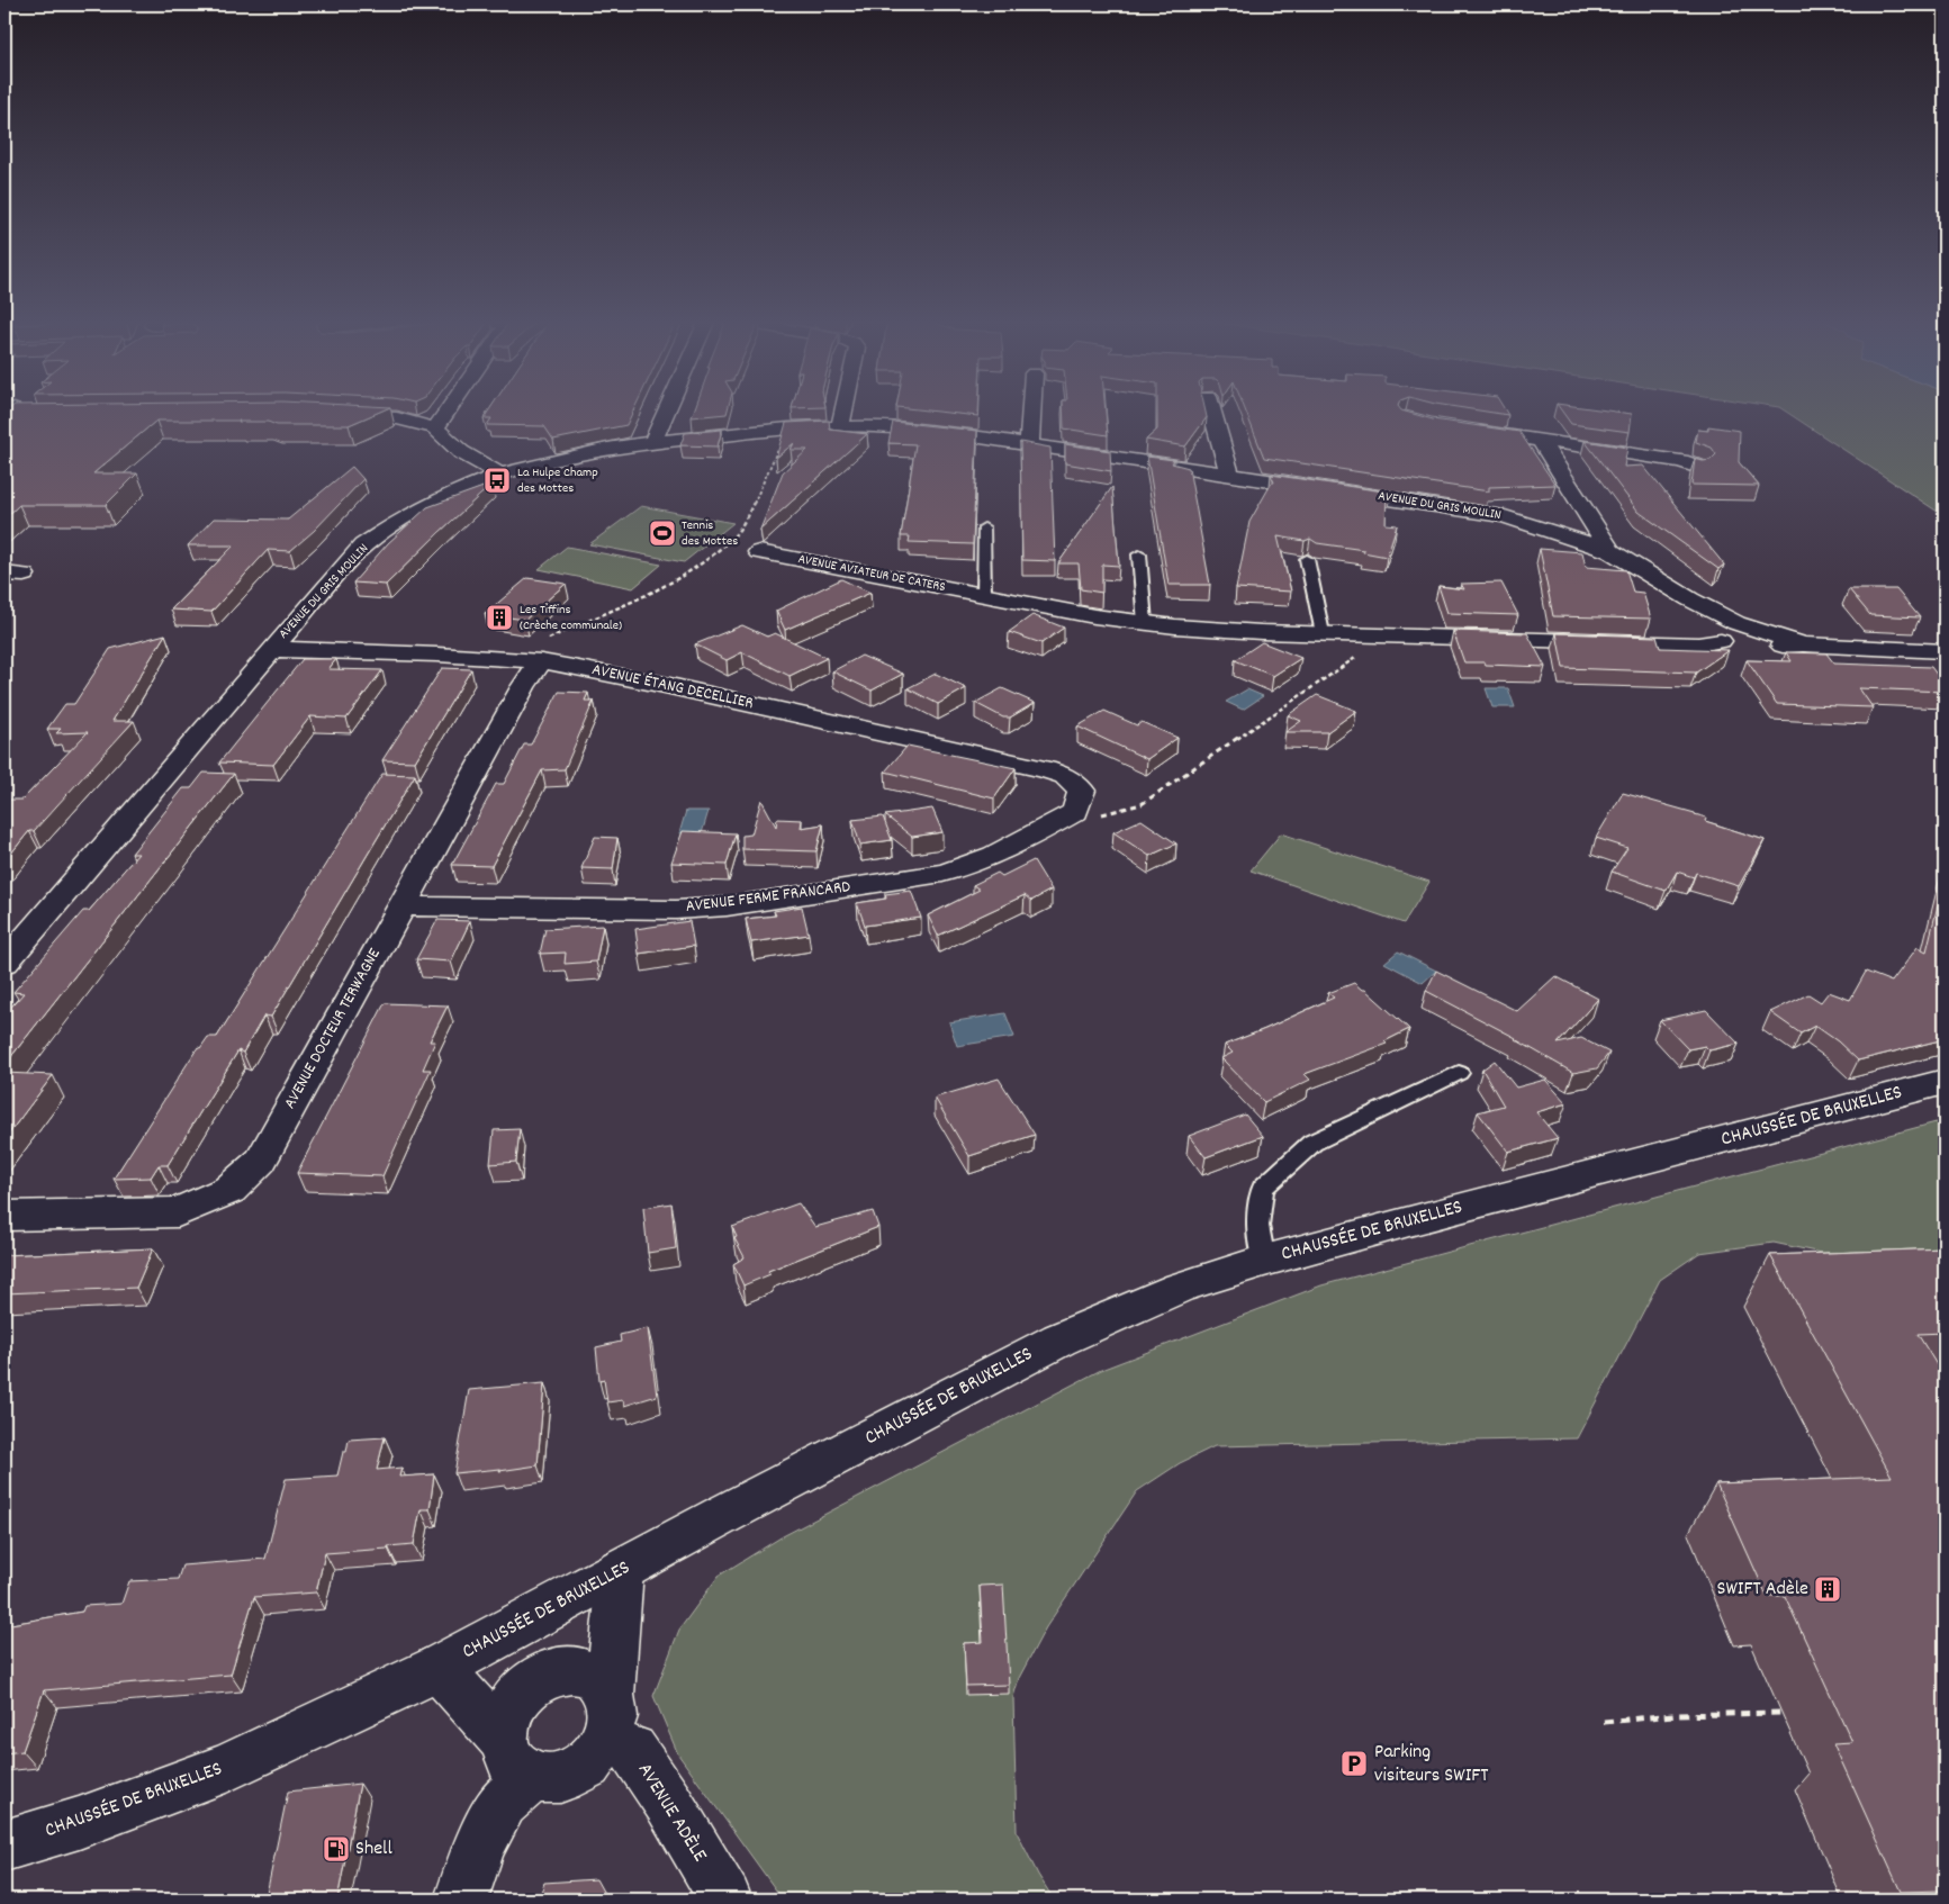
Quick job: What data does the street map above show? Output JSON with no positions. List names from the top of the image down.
{
  "streets": {
    "street": [
      "AVENUE DU GRIS MOULIN",
      "AVENUE AVIATEUR DE CATERS",
      "AVENUE ÉTANG DECELLIER",
      "AVENUE FERME FRANCARD",
      "AVENUE DOCTEUR TERWAGNE",
      "CHAUSSÉE DE BRUXELLES",
      "AVENUE ADÈLE"
    ]
  },
  "crossings": [
    ["AVENUE DU GRIS MOULIN", "AVENUE AVIATEUR DE CATERS"],
    ["AVENUE DU GRIS MOULIN", "AVENUE ÉTANG DECELLIER"],
    ["AVENUE ÉTANG DECELLIER", "AVENUE FERME FRANCARD"],
    ["AVENUE ÉTANG DECELLIER", "AVENUE DOCTEUR TERWAGNE"],
    ["AVENUE FERME FRANCARD", "AVENUE DOCTEUR TERWAGNE"]
  ],
  "places": {
    "bus stop": ["La Hulpe Champ des Mottes"],
    "sports": ["Tennis des Mottes"],
    "building": ["Les Tiffins (Crèche communale)", "SWIFT Adèle"],
    "parking": ["Parking visiteurs SWIFT"],
    "fuel station": ["Shell"]
  }
}
